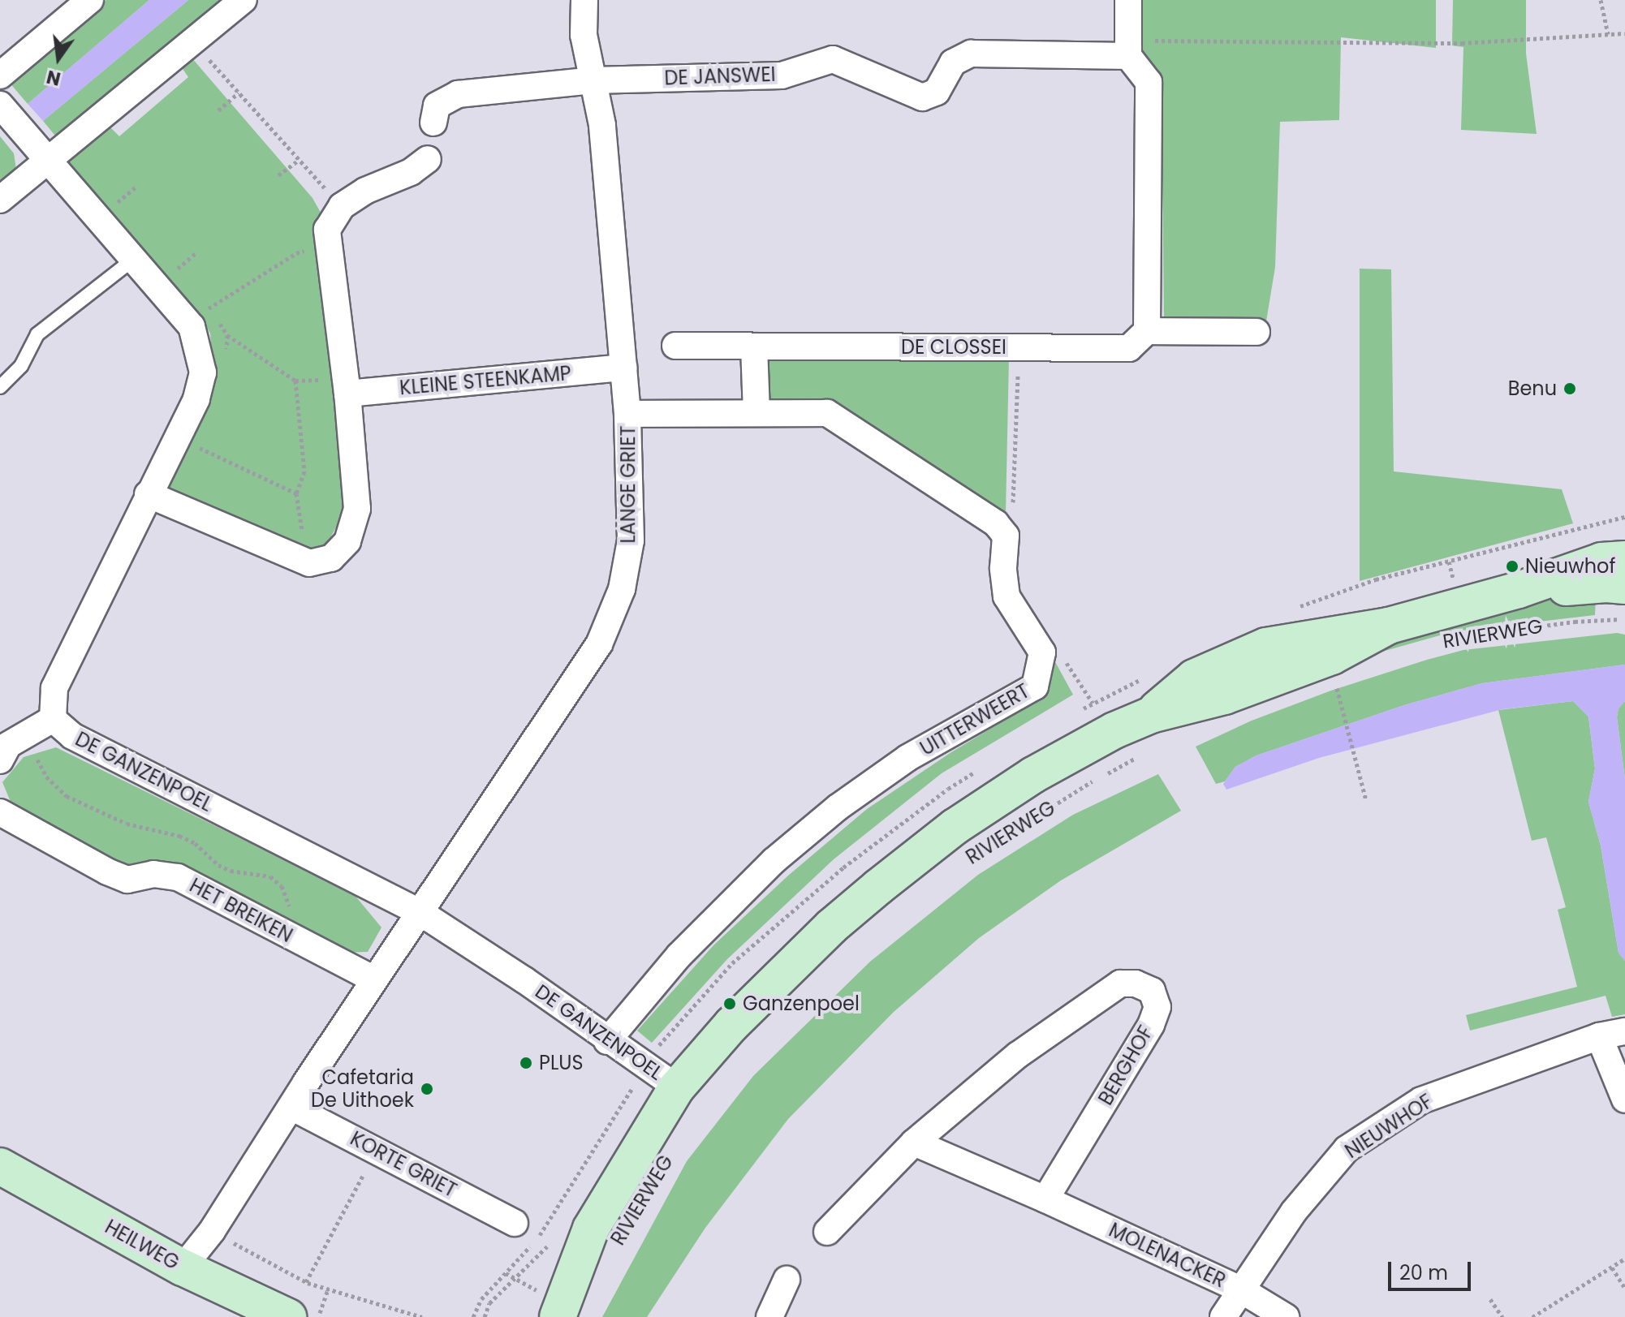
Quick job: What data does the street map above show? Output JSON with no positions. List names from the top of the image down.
{
  "streets": {
    "street": [
      "DE JANSWEI",
      "DE CLOSSEI",
      "KLEINE STEENKAMP",
      "LANGE GRIET",
      "RIVIERWEG",
      "UITTERWEERT",
      "DE GANZENPOEL",
      "HET BREIKEN",
      "BERGHOF",
      "NIEUWHOF",
      "KORTE GRIET",
      "HEILWEG",
      "MOLENACKER"
    ]
  },
  "crossings": [
    ["DE JANSWEI", "LANGE GRIET"],
    ["KLEINE STEENKAMP", "LANGE GRIET"],
    ["LANGE GRIET", "DE GANZENPOEL"],
    ["RIVIERWEG", "DE GANZENPOEL"],
    ["UITTERWEERT", "DE GANZENPOEL"],
    ["BERGHOF", "MOLENACKER"],
    ["NIEUWHOF", "MOLENACKER"]
  ],
  "places": [
    "Benu",
    "Nieuwhof",
    "Ganzenpoel",
    "PLUS",
    "Cafetaria De Uithoek"
  ],
  "scale_bar": "20 m",
  "north": "bottom"
}
